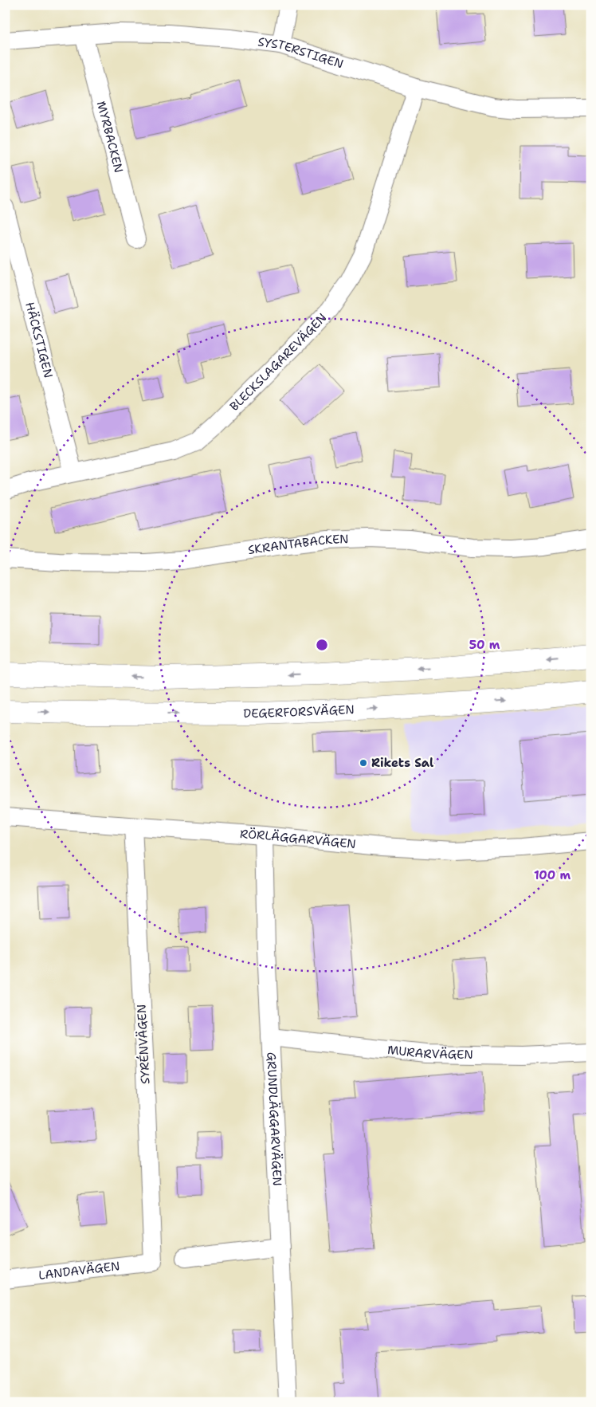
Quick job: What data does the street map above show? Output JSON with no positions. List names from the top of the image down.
{
  "streets": {
    "main road": ["DEGERFORSVÄGEN"],
    "street": [
      "SYSTERSTIGEN",
      "MYRBACKEN",
      "HÄCKSTIGEN",
      "BLECKSLAGAREVÄGEN",
      "SKRANTABACKEN",
      "RÖRLÄGGARVÄGEN",
      "SYRÉNVÄGEN",
      "MURARVÄGEN",
      "GRUNDLÄGGARVÄGEN",
      "LANDAVÄGEN"
    ]
  },
  "crossings": [
    ["SYSTERSTIGEN", "MYRBACKEN"],
    ["SYSTERSTIGEN", "BLECKSLAGAREVÄGEN"],
    ["HÄCKSTIGEN", "BLECKSLAGAREVÄGEN"],
    ["RÖRLÄGGARVÄGEN", "SYRÉNVÄGEN"],
    ["RÖRLÄGGARVÄGEN", "GRUNDLÄGGARVÄGEN"],
    ["SYRÉNVÄGEN", "LANDAVÄGEN"],
    ["MURARVÄGEN", "GRUNDLÄGGARVÄGEN"]
  ],
  "places": ["Rikets Sal"],
  "rings": ["50 m", "100 m"]
}
